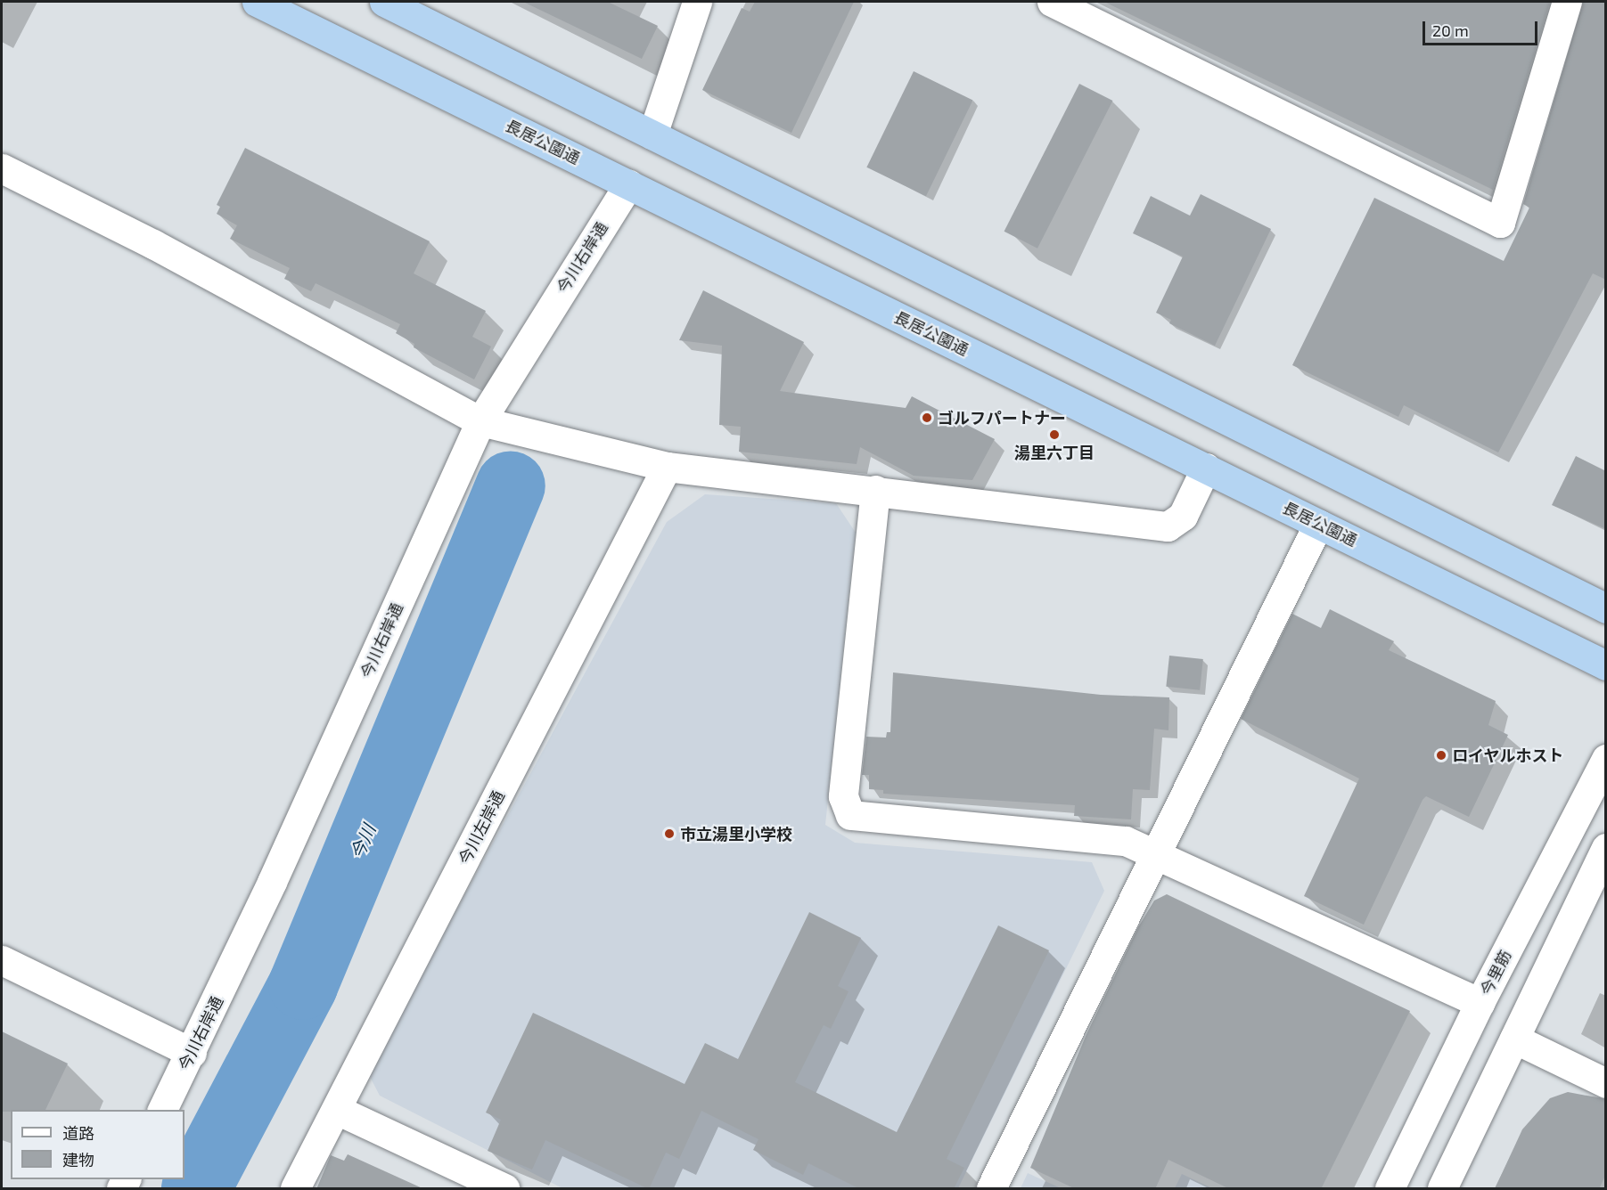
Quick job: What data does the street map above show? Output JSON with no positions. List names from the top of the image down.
{
  "streets": {
    "highway": ["長居公園通"],
    "street": ["今川右岸通", "今川左岸通", "今里筋"]
  },
  "crossings": [
    ["長居公園通", "今川右岸通"]
  ],
  "water": ["今川"],
  "places": [
    "ゴルフパートナー",
    "湯里六丁目",
    "ロイヤルホスト",
    "市立湯里小学校"
  ],
  "legend": ["道路", "建物"],
  "scale_bar": "20 m"
}
